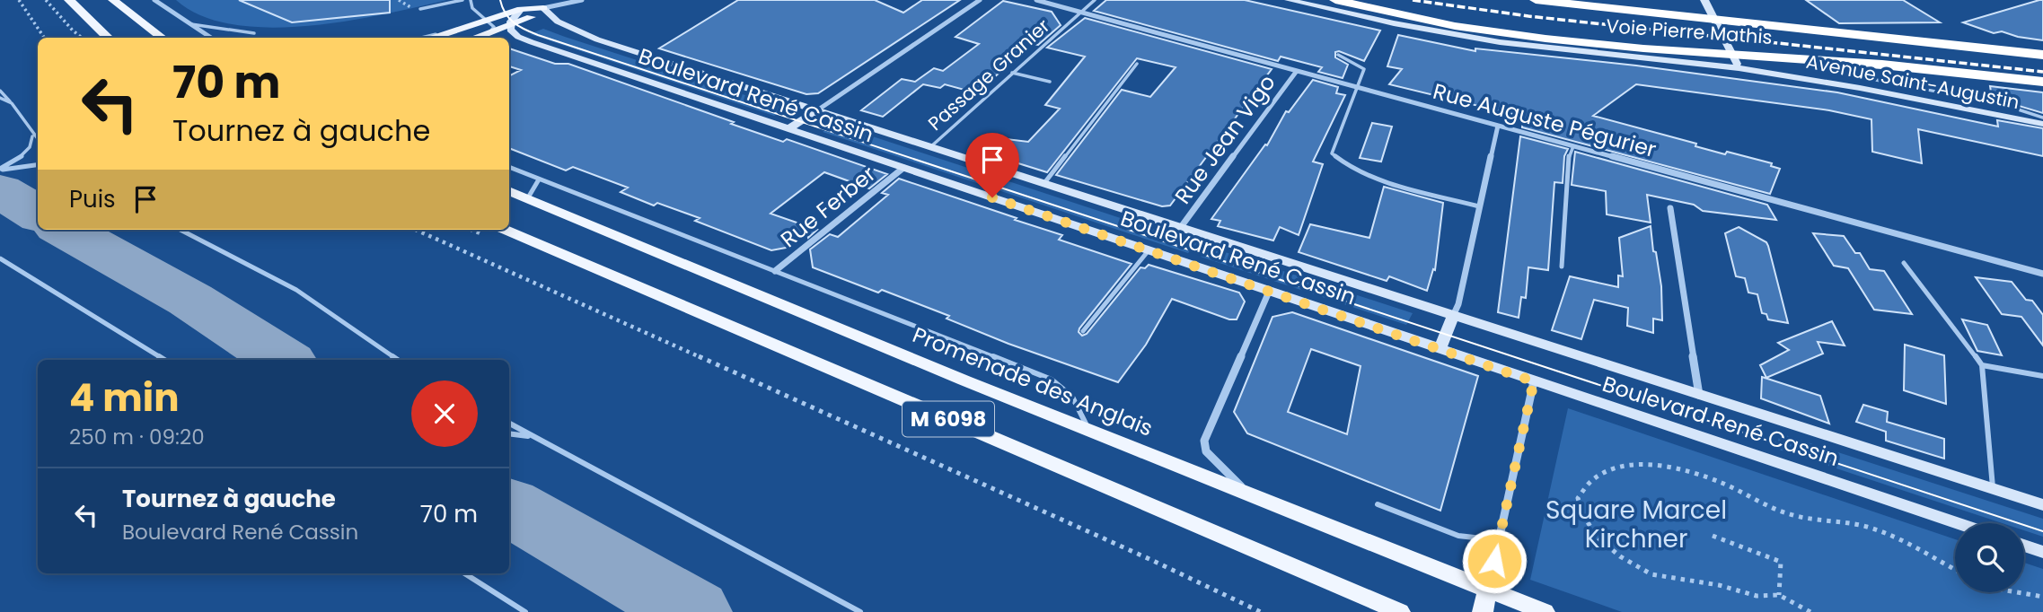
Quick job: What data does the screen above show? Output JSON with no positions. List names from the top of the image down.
{
  "streets": {
    "highway": ["Voie Pierre Mathis"],
    "main road": [
      "Avenue Saint-Augustin",
      "Boulevard René Cassin",
      "Promenade des Anglais",
      "M 6098"
    ],
    "street": ["Rue Auguste Pégurier", "Rue Jean Vigo", "Rue Ferber"],
    "lane": ["Passage Granier"]
  },
  "crossings": [
    ["Passage Granier", "Boulevard René Cassin"],
    ["Passage Granier", "Rue Auguste Pégurier"],
    ["Boulevard René Cassin", "Rue Jean Vigo"],
    ["Boulevard René Cassin", "Rue Ferber"],
    ["Rue Auguste Pégurier", "Rue Jean Vigo"]
  ],
  "parks": ["Square Marcel Kirchner"],
  "page": {
    "turn": ["70 m", "Tournez à gauche"],
    "then": "Puis",
    "heading": ["4 min", "250 m · 09:20"],
    "list": [
      {
        "name": "Tournez à gauche",
        "note": "Boulevard René Cassin",
        "value": "70 m"
      }
    ]
  }
}
